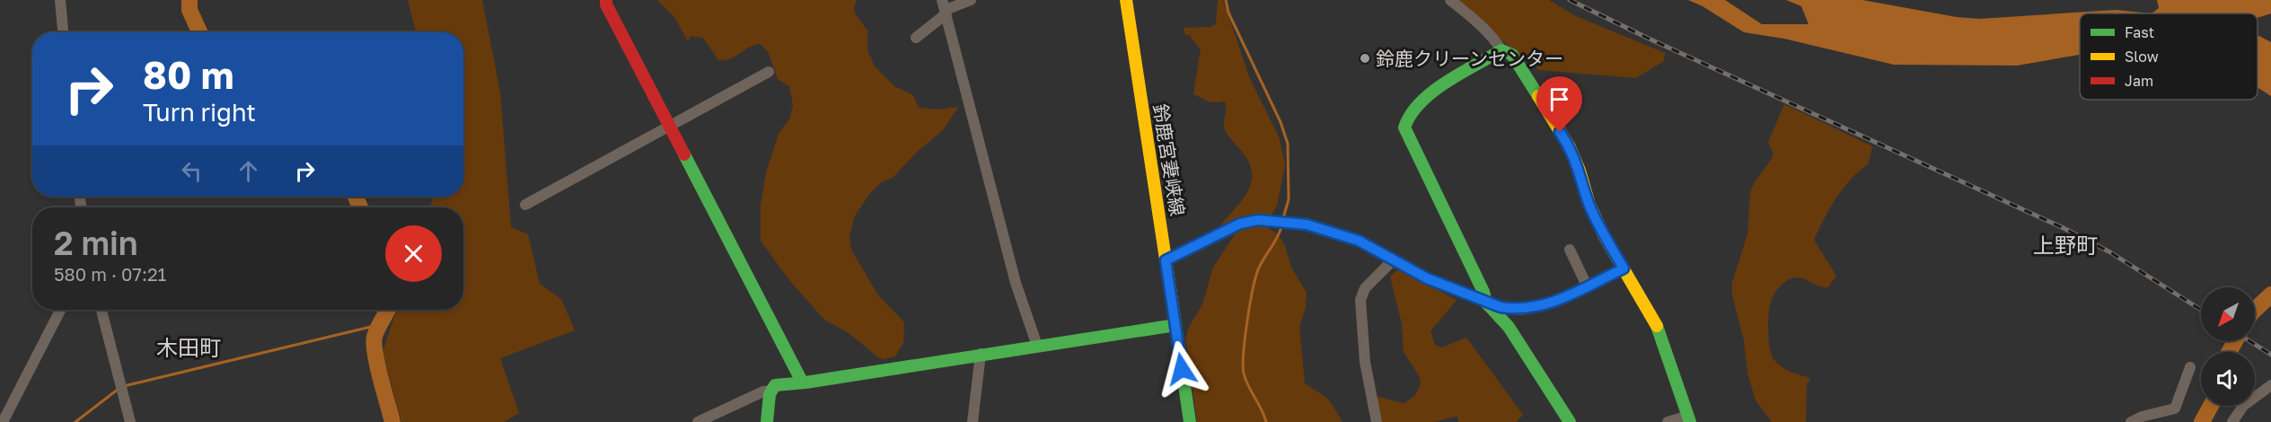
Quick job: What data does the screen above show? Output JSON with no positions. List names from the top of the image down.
{
  "streets": {
    "street": ["鈴鹿宮妻峡線"]
  },
  "districts": ["上野町", "木田町"],
  "places": ["鈴鹿クリーンセンター"],
  "legend": ["Fast", "Slow", "Jam"],
  "north": "bottom left",
  "page": {
    "turn": ["80 m", "Turn right"],
    "heading": ["2 min", "580 m · 07:21"]
  }
}
